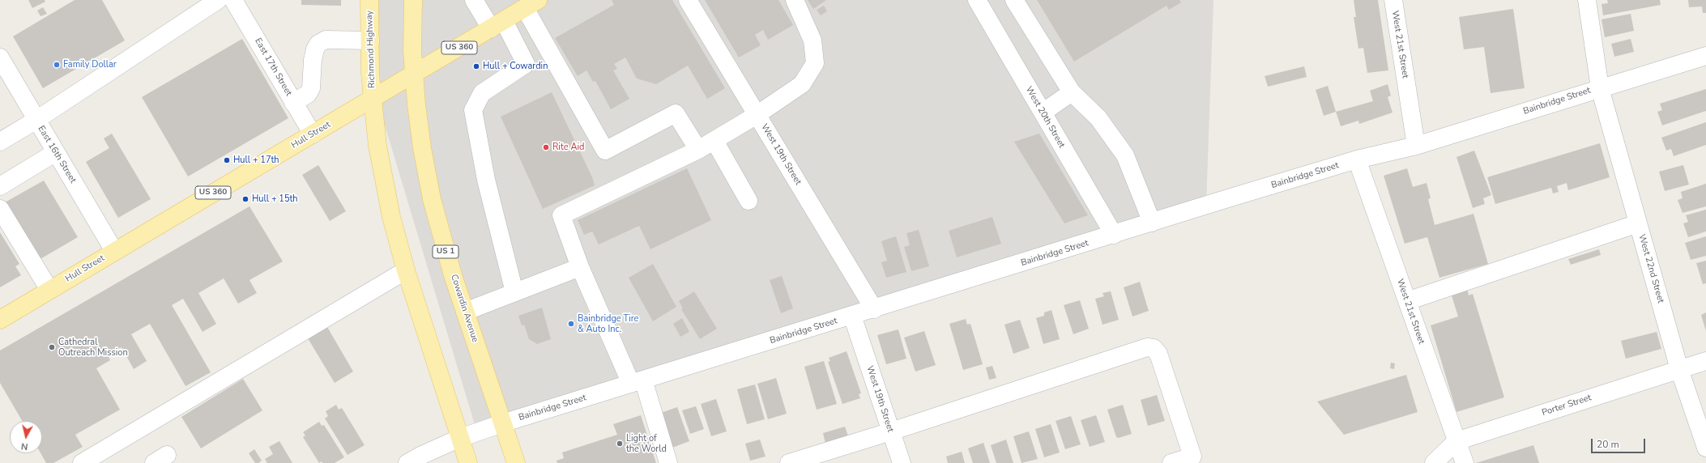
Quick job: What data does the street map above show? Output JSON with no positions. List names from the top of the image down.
{
  "streets": {
    "main road": [
      "US 360",
      "Richmond Highway",
      "Hull Street",
      "US 1",
      "Cowardin Avenue"
    ],
    "street": [
      "West 21st Street",
      "East 17th Street",
      "Bainbridge Street",
      "West 20th Street",
      "East 16th Street",
      "West 19th Street",
      "West 22nd Street",
      "Porter Street"
    ]
  },
  "crossings": [
    ["West 21st Street", "Bainbridge Street"],
    ["West 21st Street", "Porter Street"],
    ["Richmond Highway", "Hull Street"],
    ["East 17th Street", "Hull Street"],
    ["Bainbridge Street", "West 20th Street"],
    ["Bainbridge Street", "West 19th Street"],
    ["Bainbridge Street", "West 22nd Street"],
    ["Bainbridge Street", "Cowardin Avenue"],
    ["Hull Street", "East 16th Street"],
    ["Hull Street", "US 1"],
    ["Hull Street", "Cowardin Avenue"],
    ["US 1", "Cowardin Avenue"],
    ["West 22nd Street", "Porter Street"]
  ],
  "places": [
    "Family Dollar",
    "Hull + Cowardin",
    "Rite Aid",
    "Hull + 17th",
    "Hull + 15th",
    "Bainbridge Tire & Auto Inc.",
    "Cathedral Outreach Mission",
    "Light of the World"
  ],
  "scale_bar": "20 m",
  "north": "bottom"
}
